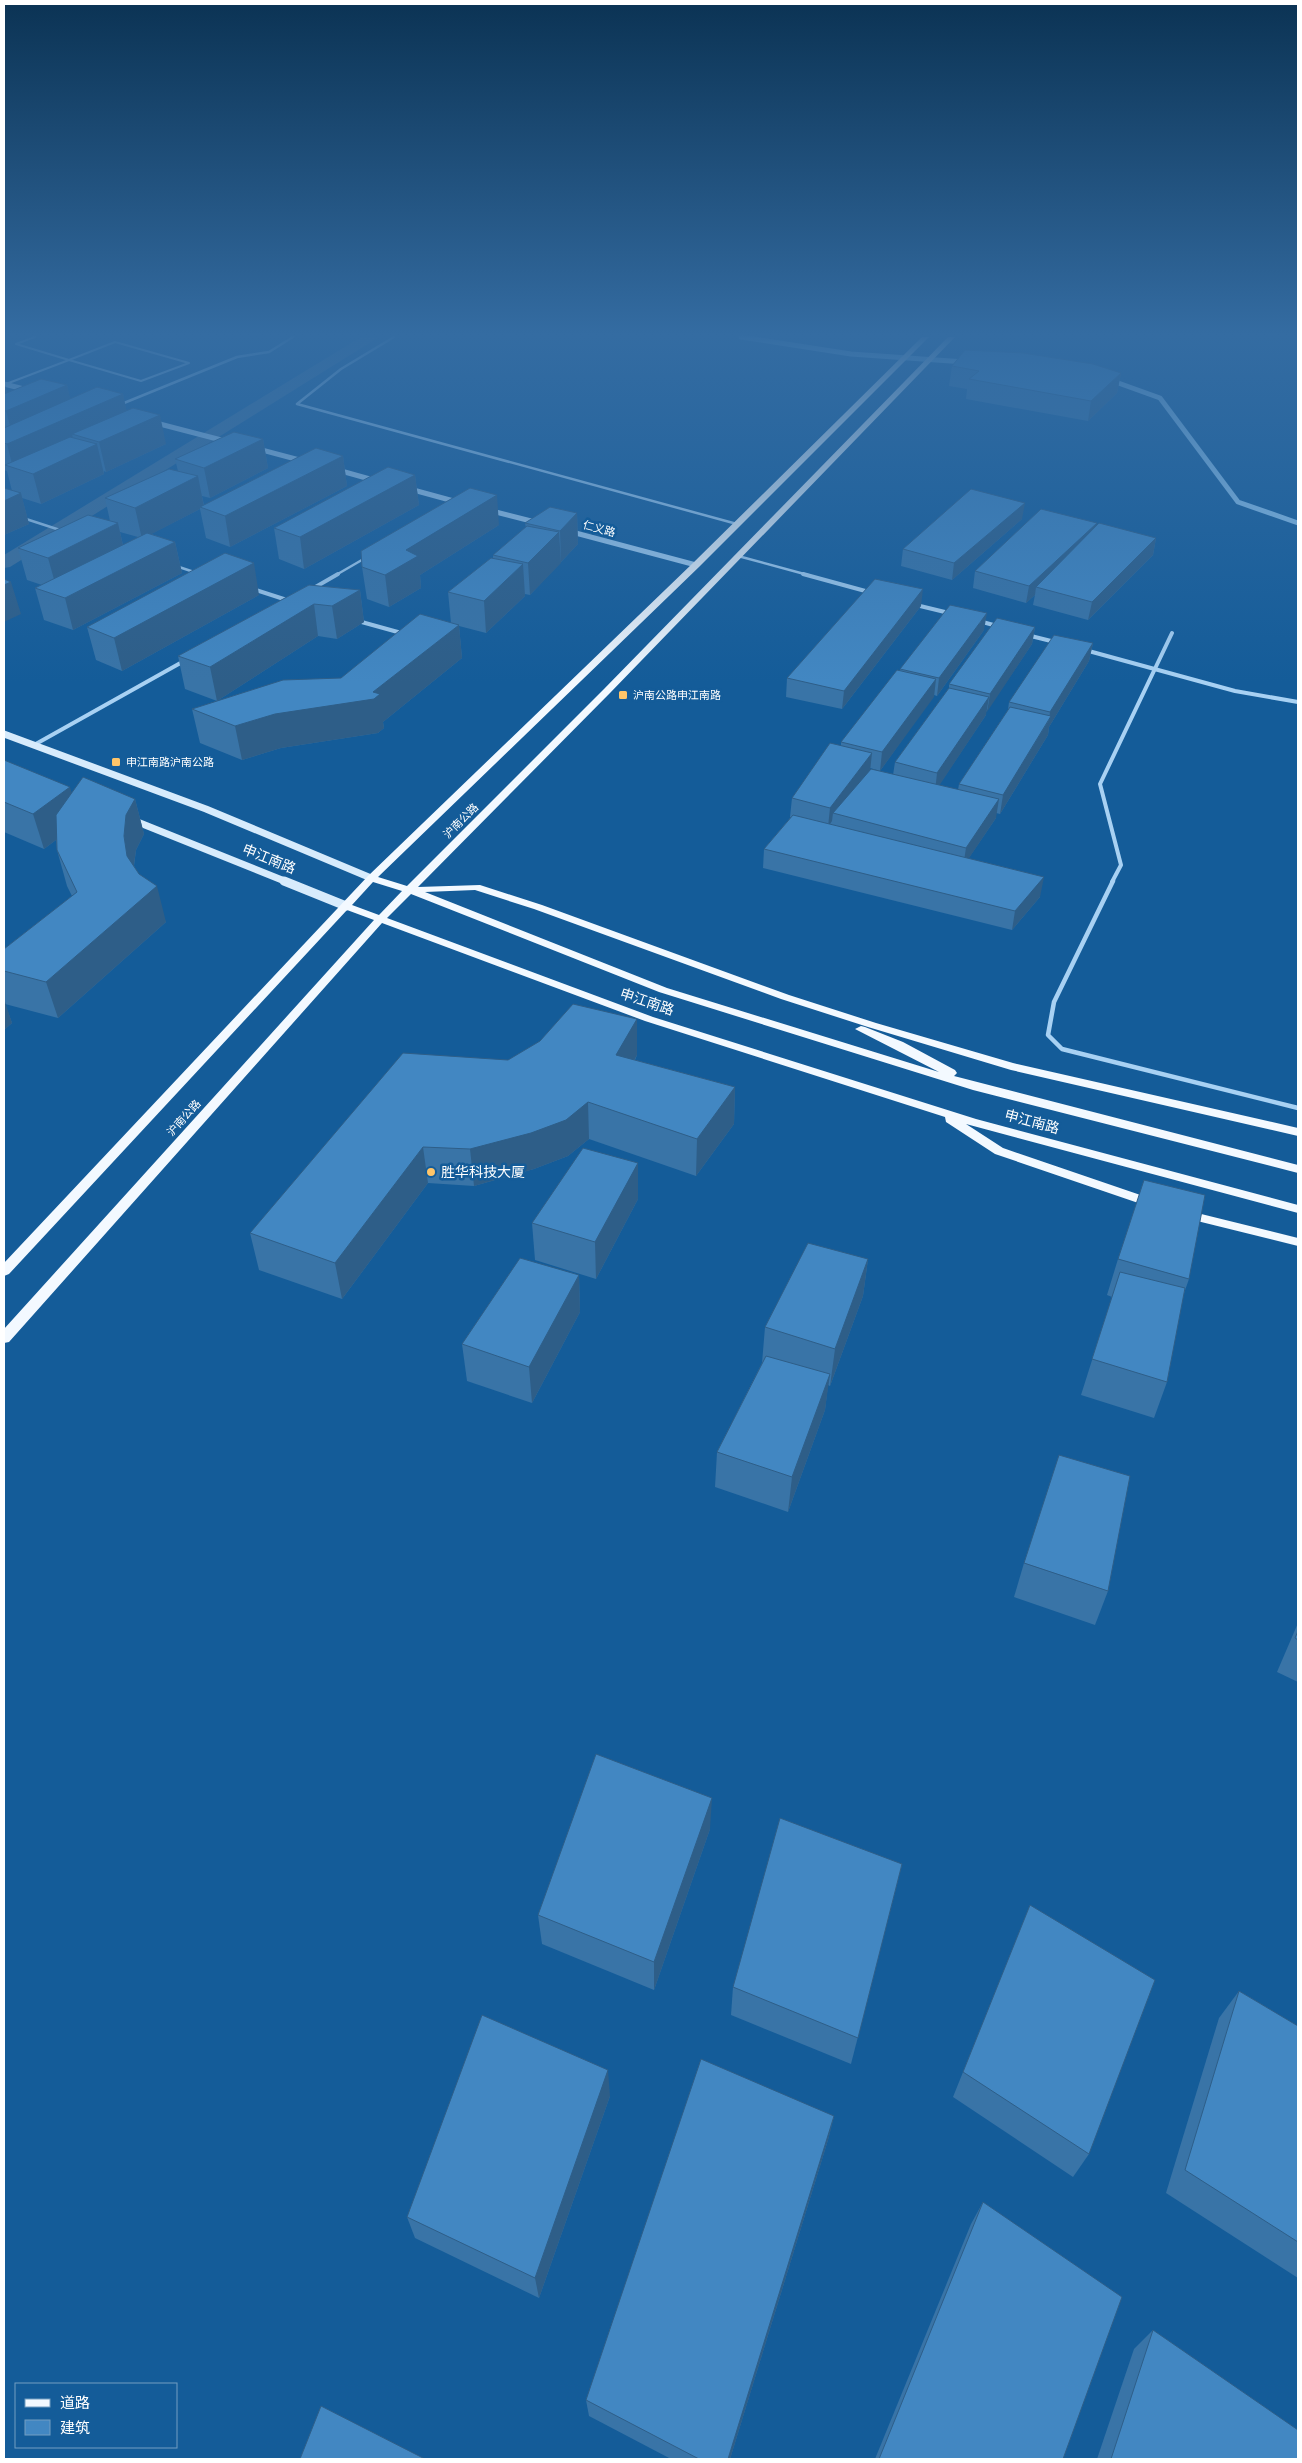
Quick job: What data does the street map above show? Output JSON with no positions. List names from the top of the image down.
{
  "streets": {
    "main road": ["沪南公路", "申江南路"],
    "street": ["仁义路"]
  },
  "crossings": [
    ["仁义路", "沪南公路"],
    ["沪南公路", "申江南路"]
  ],
  "places": {
    "transit": ["沪南公路申江南路", "申江南路沪南公路"],
    "other": ["胜华科技大厦"]
  },
  "legend": ["道路", "建筑"]
}
